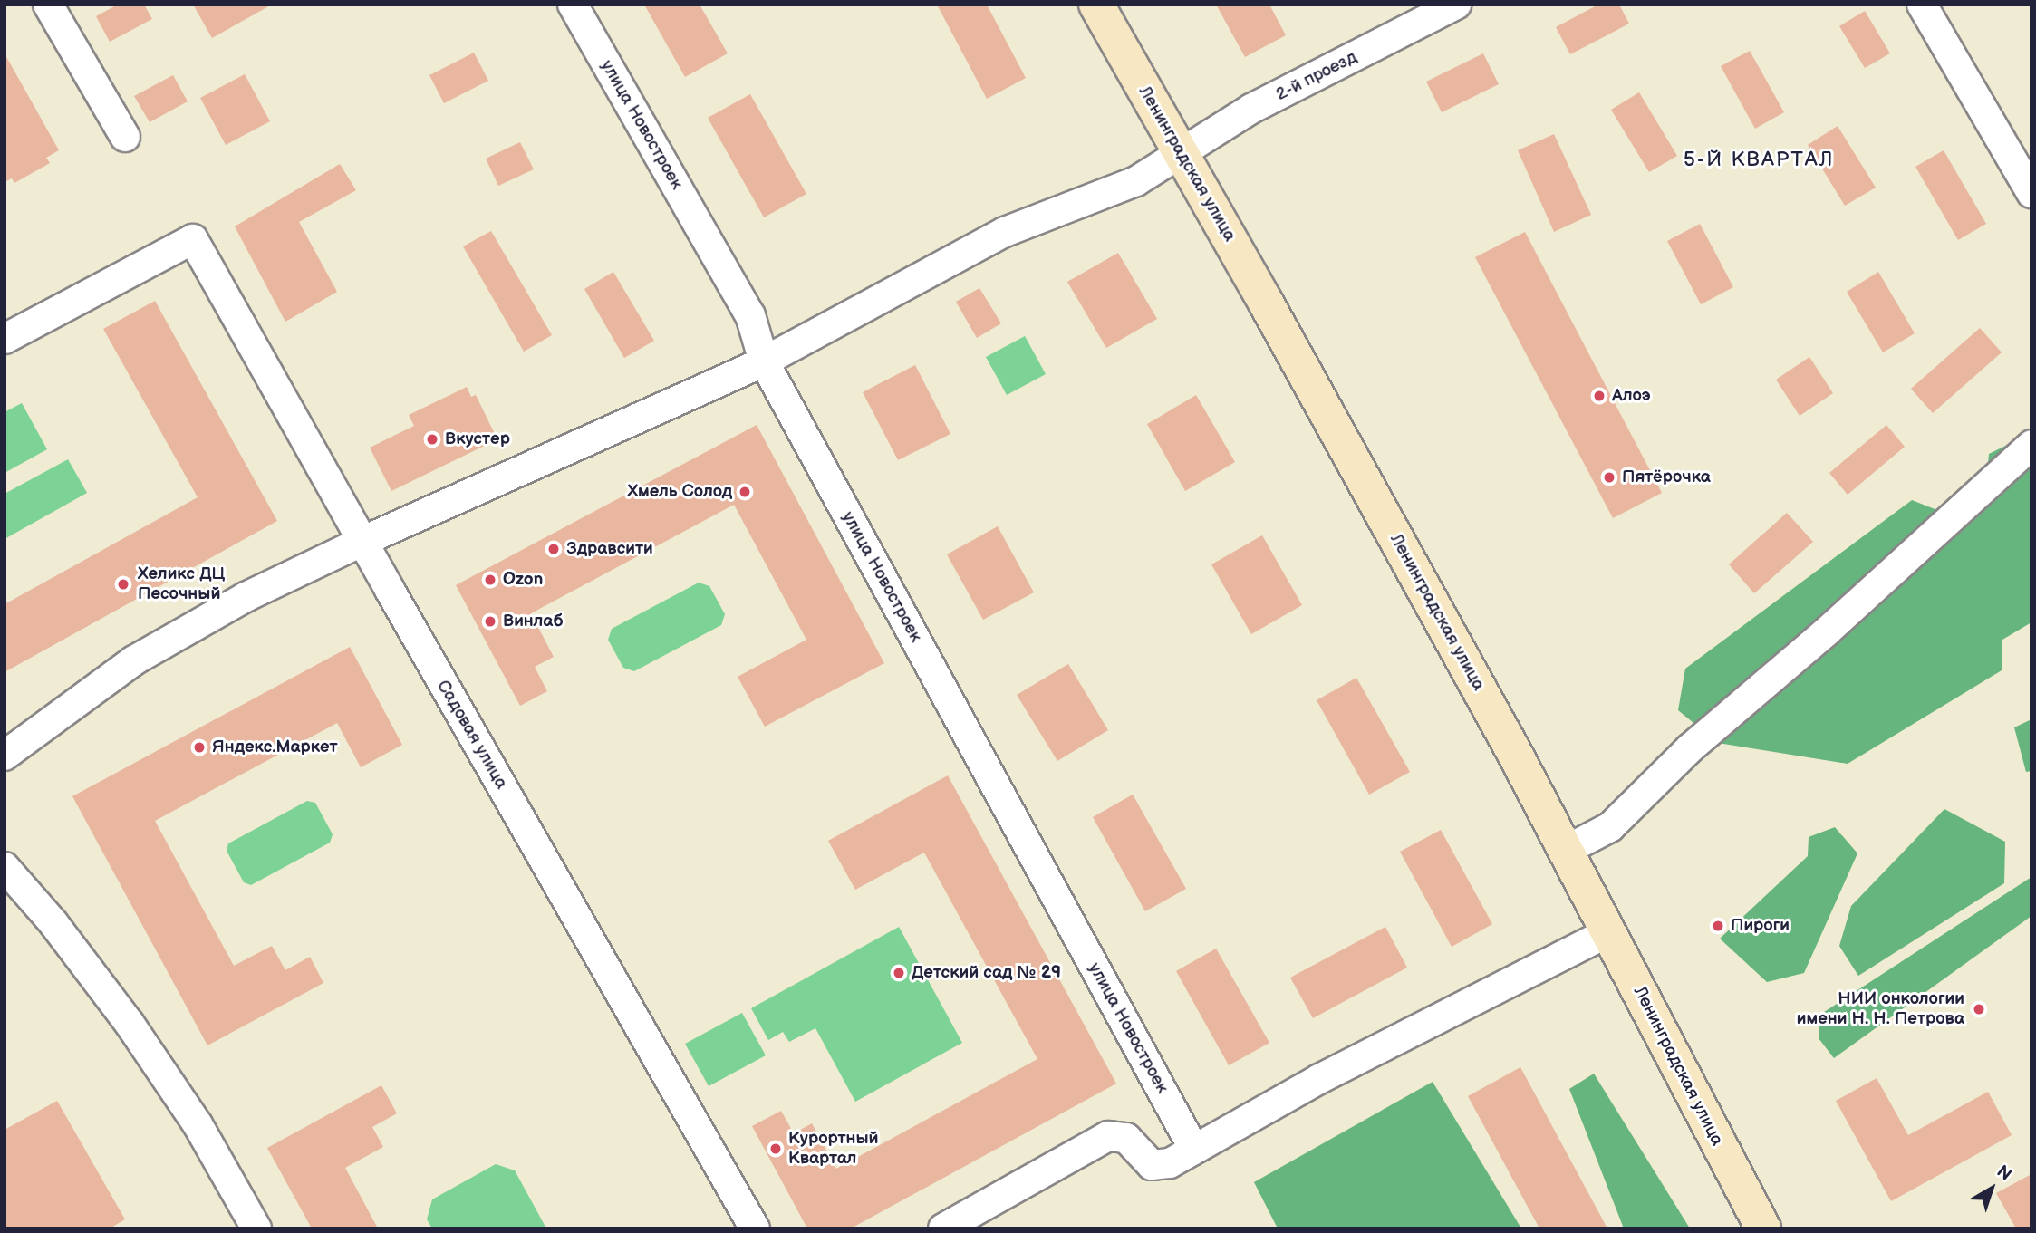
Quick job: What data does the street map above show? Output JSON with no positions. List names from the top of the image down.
{
  "streets": {
    "main road": ["Ленинградская улица"],
    "street": ["2-й проезд", "улица Новостроек", "Садовая улица"]
  },
  "crossings": [
    ["2-й проезд", "улица Новостроек"],
    ["2-й проезд", "Ленинградская улица"],
    ["2-й проезд", "Садовая улица"]
  ],
  "districts": ["5-Й КВАРТАЛ"],
  "places": [
    "Алоэ",
    "Вкустер",
    "Пятёрочка",
    "Хмель Солод",
    "Здравсити",
    "Ozon",
    "Хеликс ДЦ Песочный",
    "Винлаб",
    "Яндекс.Маркет",
    "Пироги",
    "Детский сад № 29",
    "НИИ онкологии имени Н. Н. Петрова",
    "Курортный Квартал"
  ],
  "north": "top right"
}
